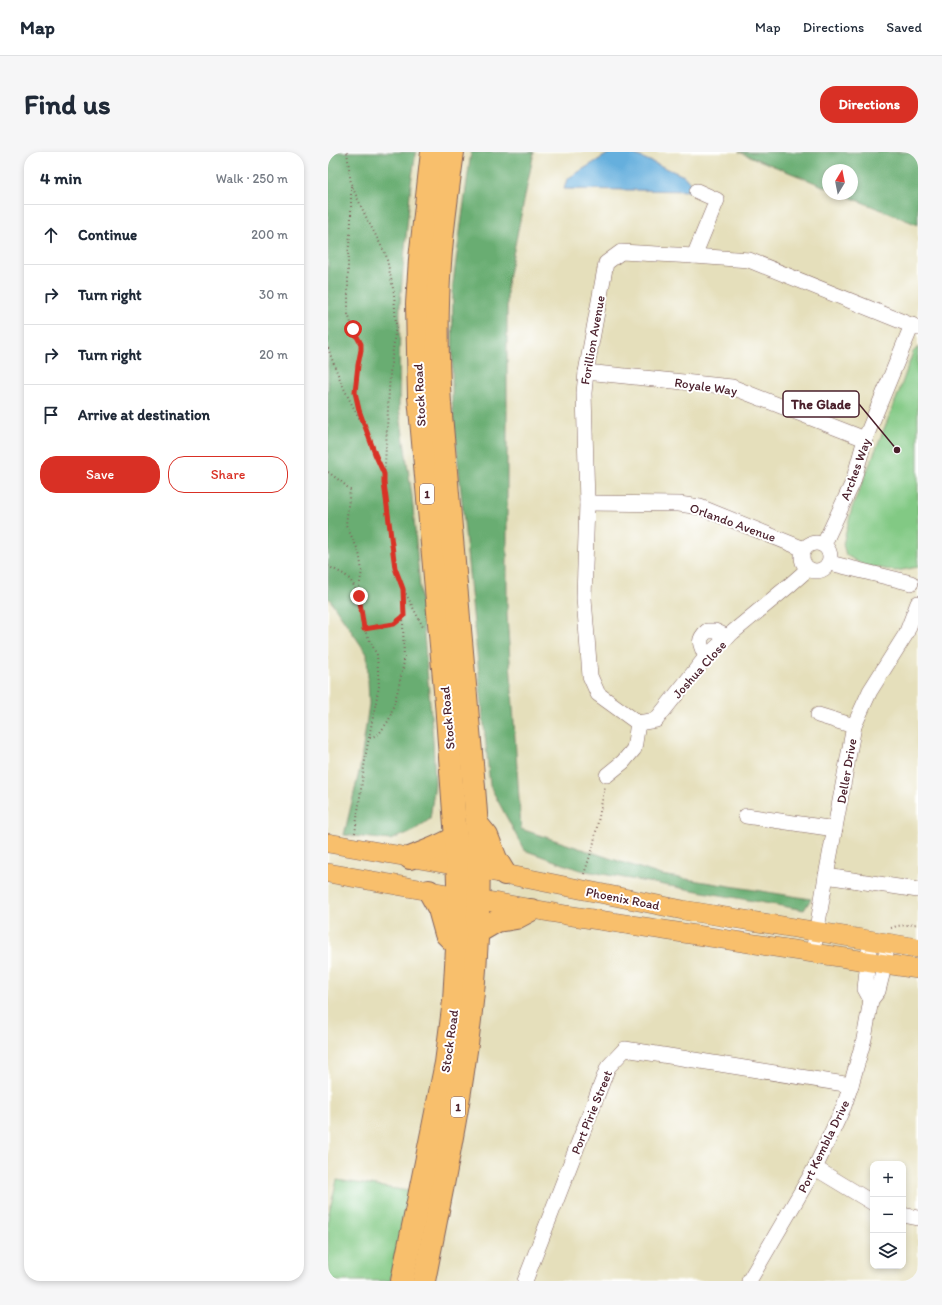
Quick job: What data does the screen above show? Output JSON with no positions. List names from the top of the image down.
{
  "streets": {
    "highway": ["Stock Road", "1"],
    "main road": ["Phoenix Road"],
    "street": [
      "Forillion Avenue",
      "Royale Way",
      "Arches Way",
      "Orlando Avenue",
      "Joshua Close",
      "Deller Drive",
      "Port Pirie Street",
      "Port Kembla Drive"
    ]
  },
  "crossings": [
    ["Forillion Avenue", "Royale Way"],
    ["Forillion Avenue", "Arches Way"],
    ["Forillion Avenue", "Orlando Avenue"],
    ["Forillion Avenue", "Joshua Close"],
    ["Royale Way", "Arches Way"],
    ["Stock Road", "Phoenix Road"],
    ["Arches Way", "Orlando Avenue"],
    ["Arches Way", "Joshua Close"],
    ["Orlando Avenue", "Joshua Close"],
    ["Deller Drive", "Phoenix Road"],
    ["Phoenix Road", "Port Kembla Drive"],
    ["Port Pirie Street", "Port Kembla Drive"]
  ],
  "places": ["The Glade"],
  "north": "top",
  "page": {
    "header": "Map",
    "nav": ["Map", "Directions", "Saved"],
    "buttons": [
      "Directions",
      ["Save", "Share"]
    ],
    "title": "Find us",
    "heading": ["4 min", "Walk · 250 m"],
    "list": [
      ["Continue", "200 m"],
      ["Turn right", "30 m"],
      ["Turn right", "20 m"],
      "Arrive at destination"
    ],
    "map_buttons": ["+", "−"]
  }
}
